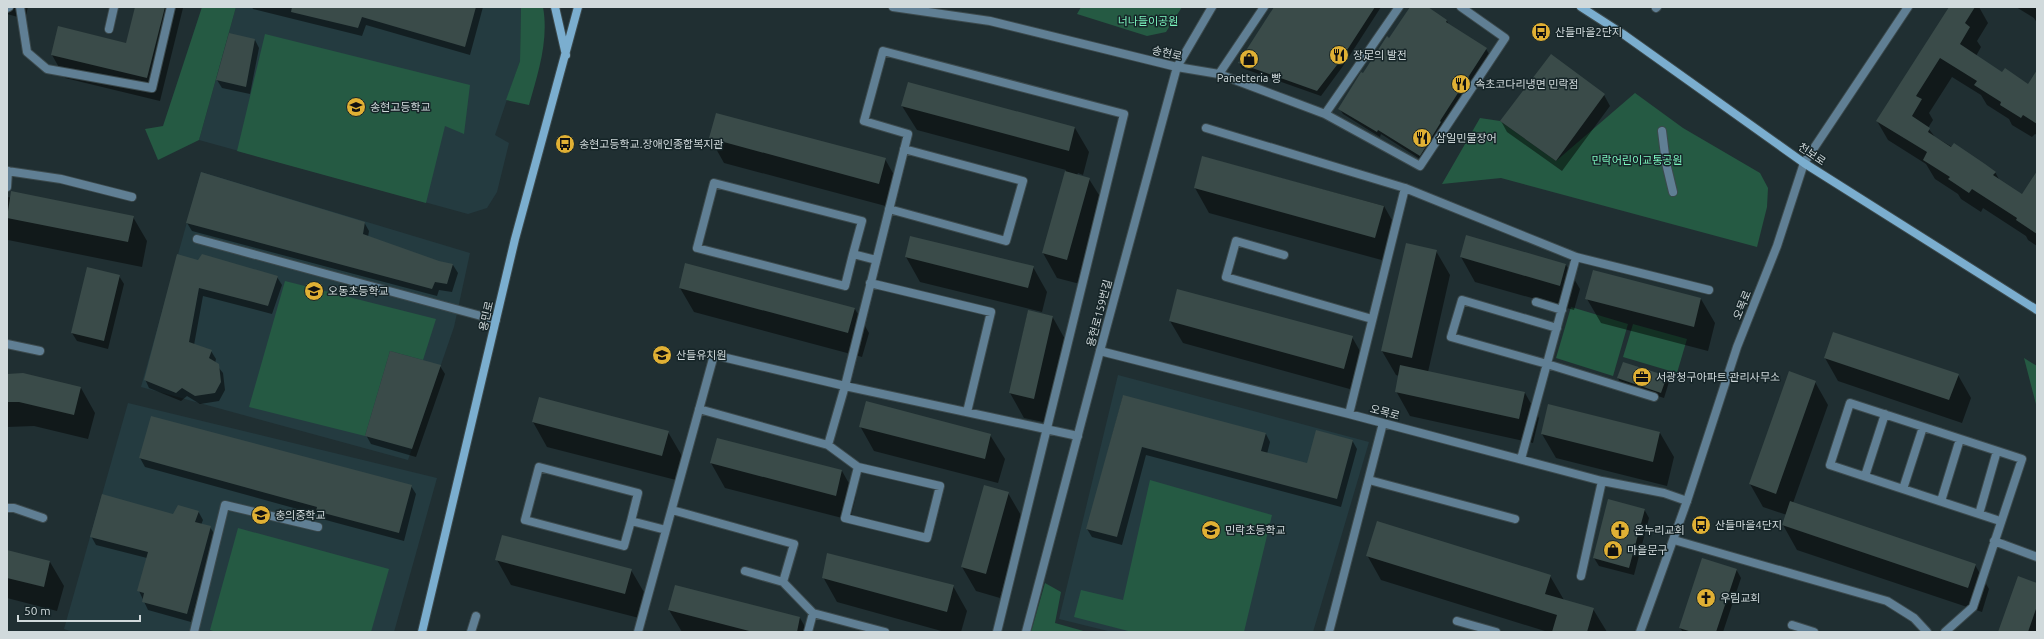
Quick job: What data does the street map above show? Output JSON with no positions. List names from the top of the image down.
{
  "streets": {
    "main road": ["천보로", "용민로"],
    "street": ["송현로", "오목로", "용현로159번길"]
  },
  "crossings": [
    ["송현로", "용현로159번길"],
    ["천보로", "오목로"],
    ["오목로", "용현로159번길"]
  ],
  "parks": ["너나들이공원", "민락어린이교통공원"],
  "places": {
    "bus stop": ["산들마을2단지", "송현고등학교.장애인종합복지관", "산들마을4단지"],
    "restaurant": ["장足의 발전", "속초코다리냉면 민락점", "삼일민물장어"],
    "shop": ["Panetteria 빵", "마을문구"],
    "school or university": [
      "송현고등학교",
      "오동초등학교",
      "산들유치원",
      "충의중학교",
      "민락초등학교"
    ],
    "office": ["서광청구아파트 관리사무소"],
    "church": ["온누리교회", "우림교회"]
  },
  "scale_bar": "50 m"
}
